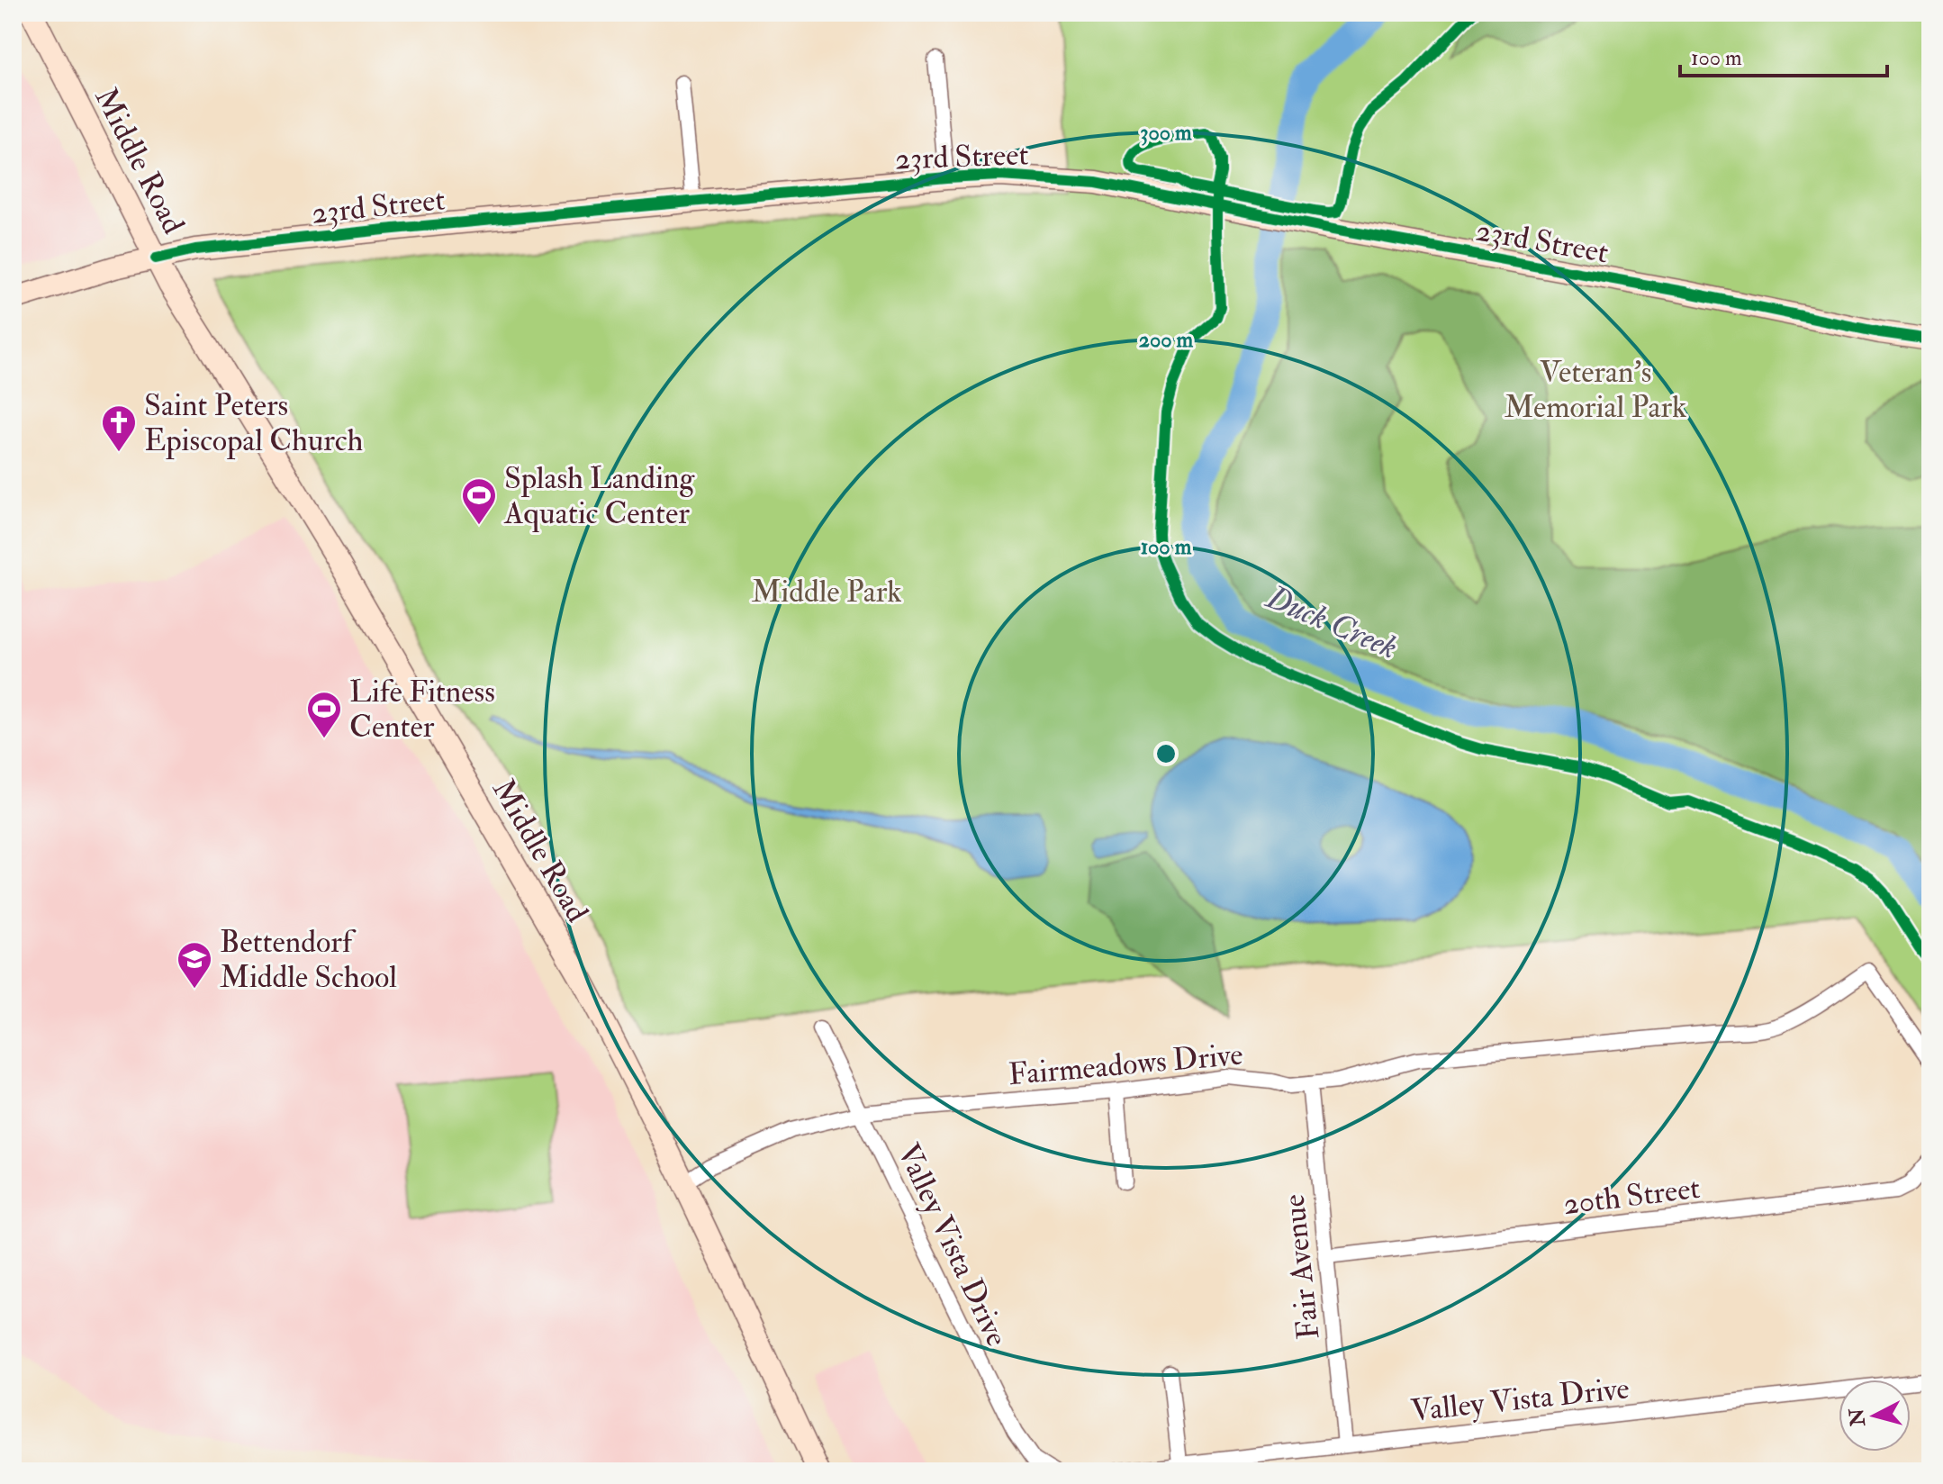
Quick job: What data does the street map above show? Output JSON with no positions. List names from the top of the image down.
{
  "streets": {
    "main road": ["23rd Street", "Middle Road"],
    "street": [
      "Fairmeadows Drive",
      "20th Street",
      "Valley Vista Drive",
      "Fair Avenue"
    ]
  },
  "crossings": [
    ["23rd Street", "Middle Road"],
    ["Middle Road", "Fairmeadows Drive"],
    ["Fairmeadows Drive", "Valley Vista Drive"],
    ["Fairmeadows Drive", "Fair Avenue"],
    ["20th Street", "Fair Avenue"],
    ["Valley Vista Drive", "Fair Avenue"]
  ],
  "water": ["Duck Creek"],
  "parks": ["Veteran's Memorial Park", "Middle Park"],
  "places": {
    "church": ["Saint Peters Episcopal Church"],
    "sports": ["Splash Landing Aquatic Center", "Life Fitness Center"],
    "school or university": ["Bettendorf Middle School"]
  },
  "scale_bar": "100 m",
  "north": "left",
  "rings": ["300 m", "200 m", "100 m"]
}
